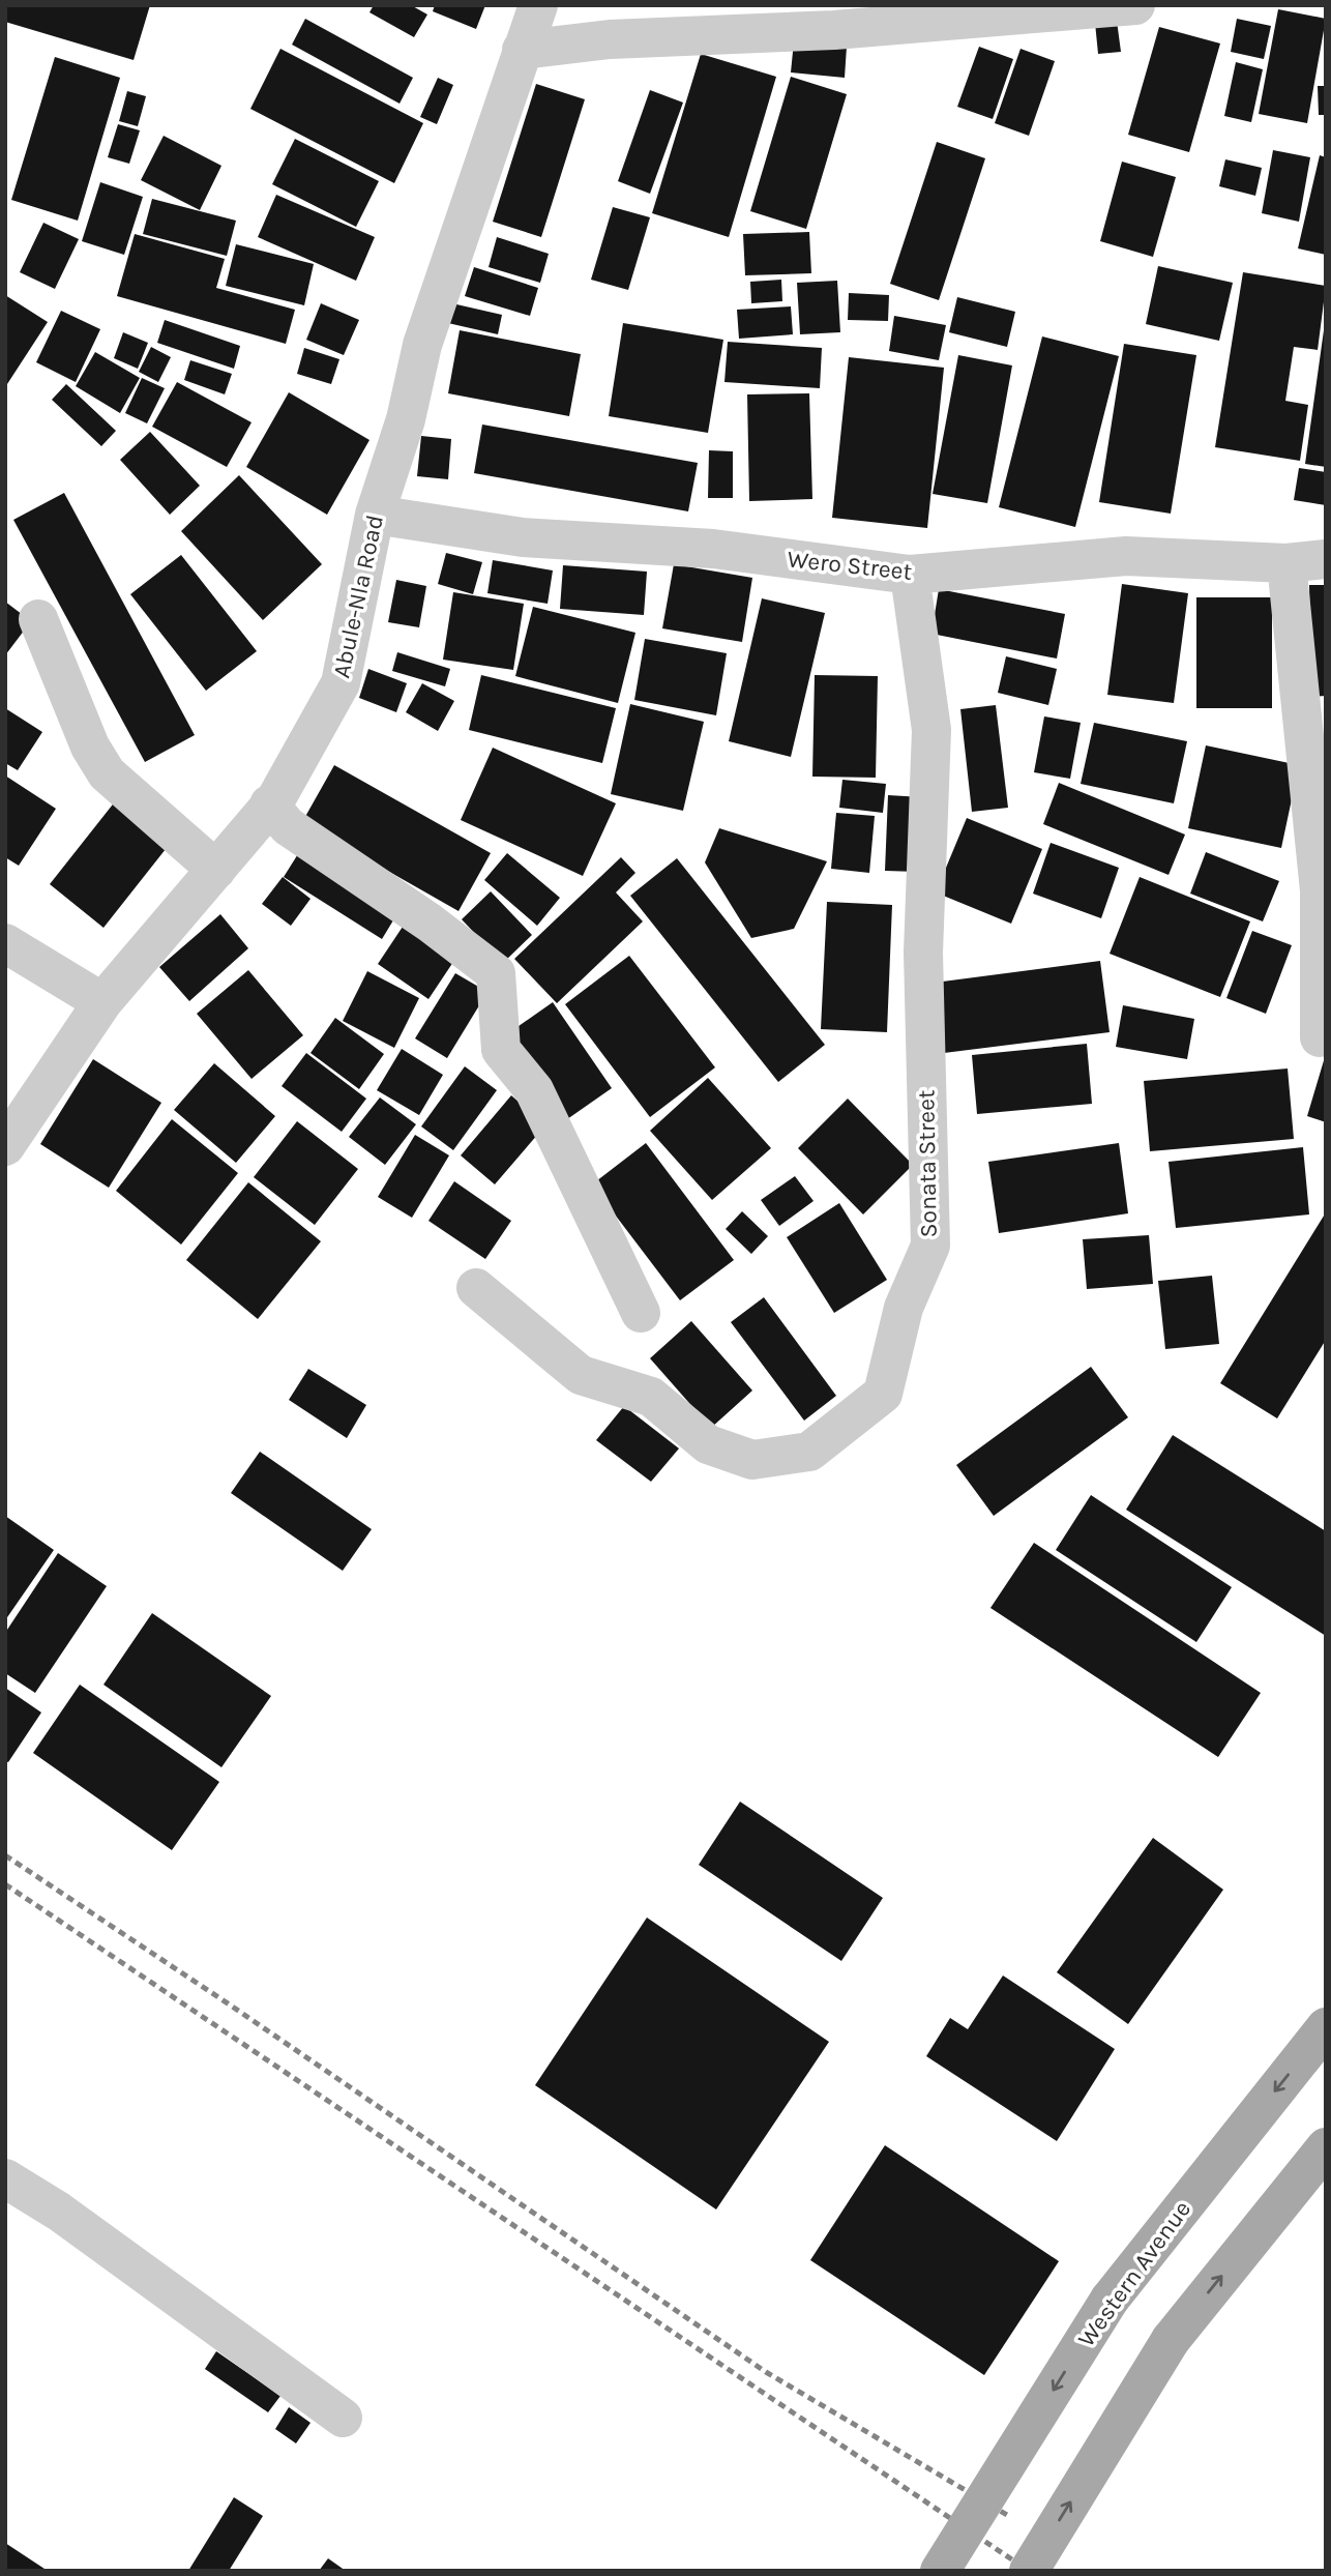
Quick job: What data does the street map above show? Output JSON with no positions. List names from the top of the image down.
{
  "streets": {
    "main road": ["Western Avenue"],
    "street": ["Wero Street", "Abule-Nla Road", "Sonata Street"]
  },
  "crossings": [
    ["Wero Street", "Abule-Nla Road"],
    ["Wero Street", "Sonata Street"]
  ]
}
